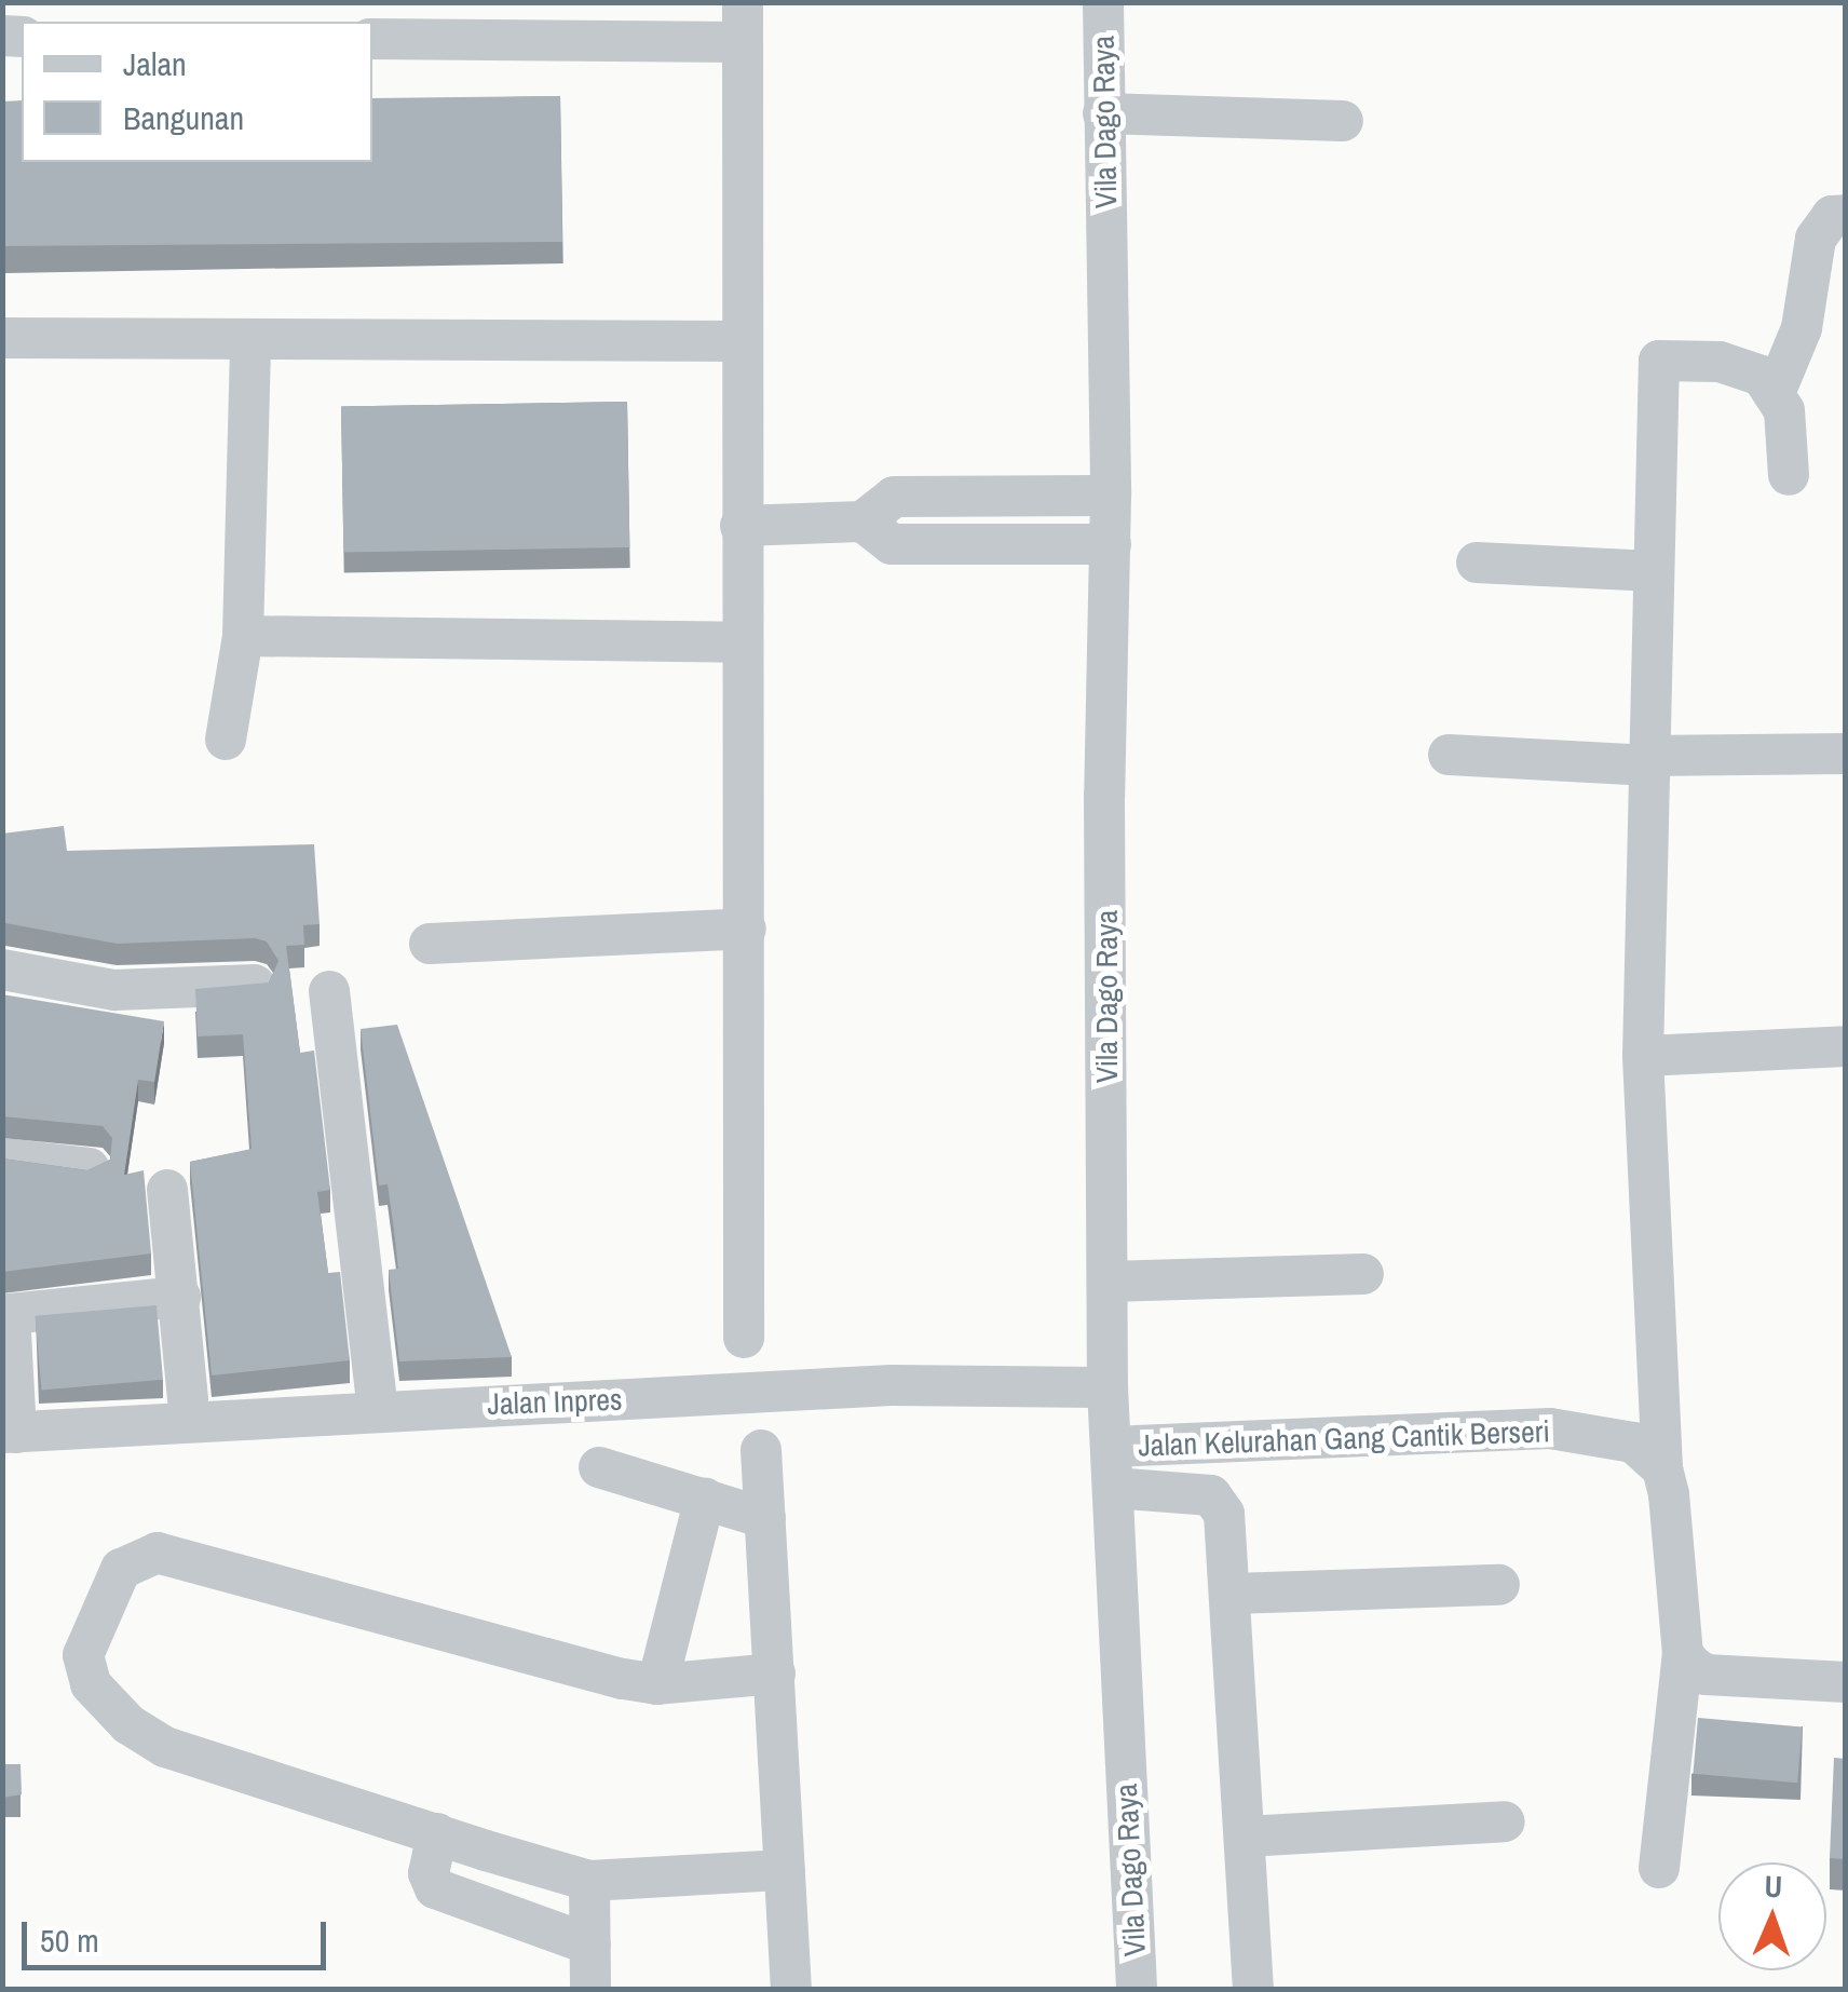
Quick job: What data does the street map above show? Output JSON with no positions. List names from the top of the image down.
{
  "streets": {
    "street": ["Vila Dago Raya", "Jalan Inpres", "Jalan Kelurahan Gang Cantik Berseri"]
  },
  "crossings": [
    ["Vila Dago Raya", "Jalan Inpres"],
    ["Vila Dago Raya", "Jalan Kelurahan Gang Cantik Berseri"]
  ],
  "legend": ["Jalan", "Bangunan"],
  "scale_bar": "50 m",
  "north": "top"
}
